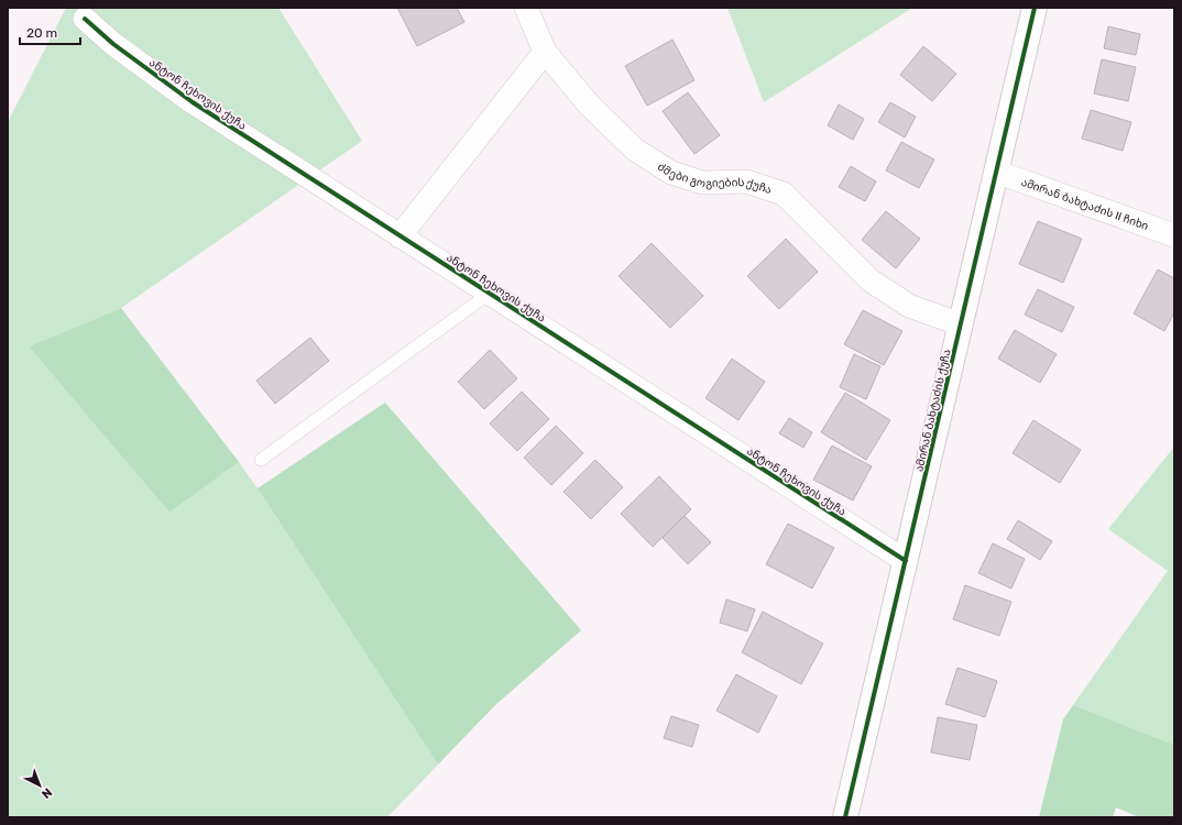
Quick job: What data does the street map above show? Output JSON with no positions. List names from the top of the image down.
{
  "streets": {
    "street": [
      "ანტონ ჩეხოვის ქუჩა",
      "ძმები გოგიების ქუჩა",
      "ამირან ბახტაძის II ჩიხი",
      "ამირან ბახტაძის ქუჩა"
    ]
  },
  "crossings": [
    ["ანტონ ჩეხოვის ქუჩა", "ამირან ბახტაძის ქუჩა"],
    ["ძმები გოგიების ქუჩა", "ამირან ბახტაძის ქუჩა"],
    ["ამირან ბახტაძის II ჩიხი", "ამირან ბახტაძის ქუჩა"]
  ],
  "scale_bar": "20 m",
  "north": "bottom right"
}
